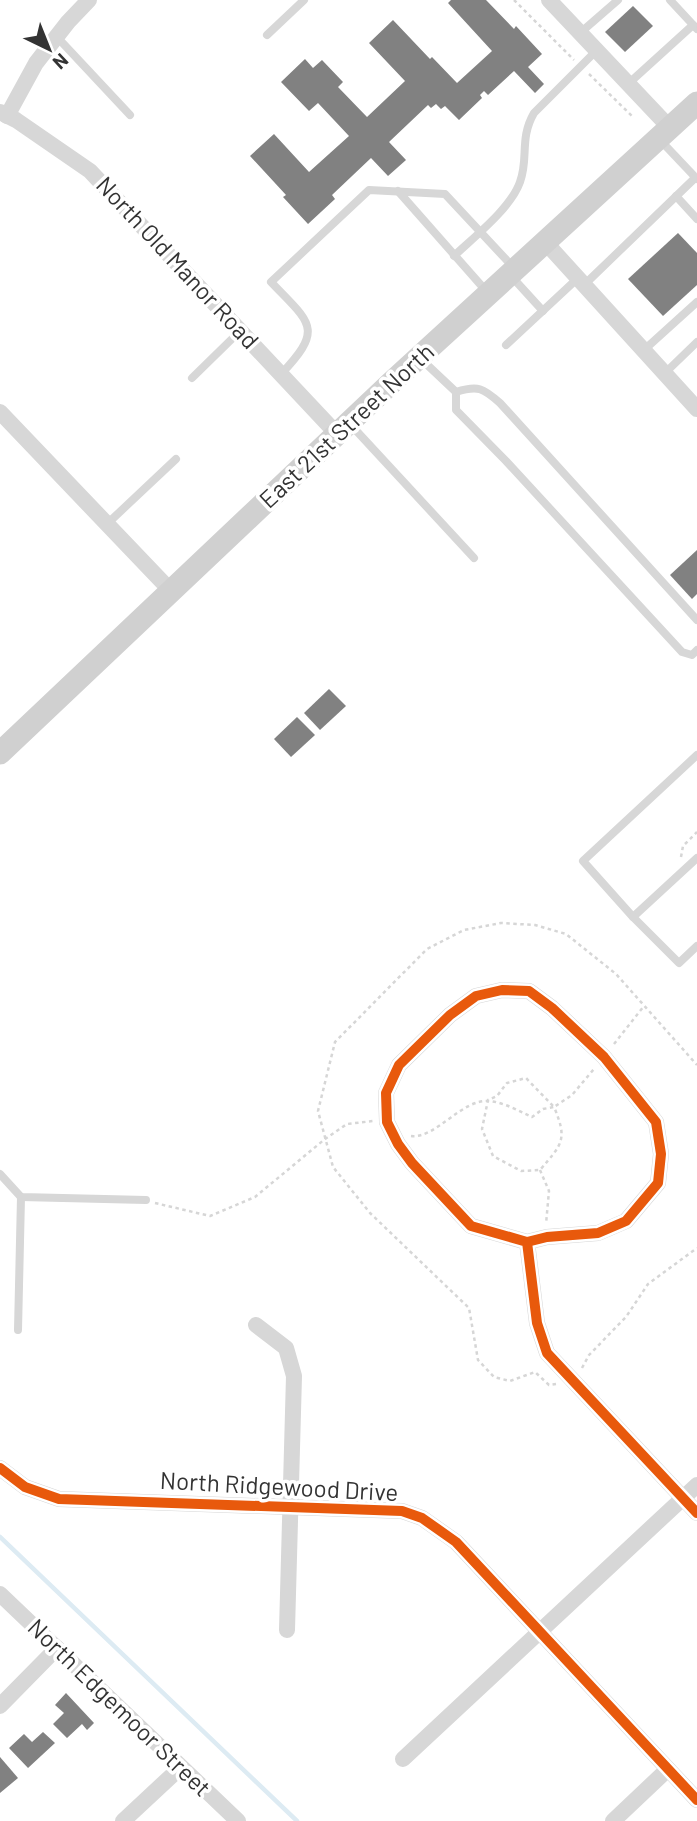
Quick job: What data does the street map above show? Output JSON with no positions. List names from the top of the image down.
{
  "streets": {
    "main road": ["East 21st Street North"],
    "street": ["North Old Manor Road", "North Ridgewood Drive", "North Edgemoor Street"]
  },
  "crossings": [
    ["North Old Manor Road", "East 21st Street North"]
  ],
  "north": "bottom right"
}
